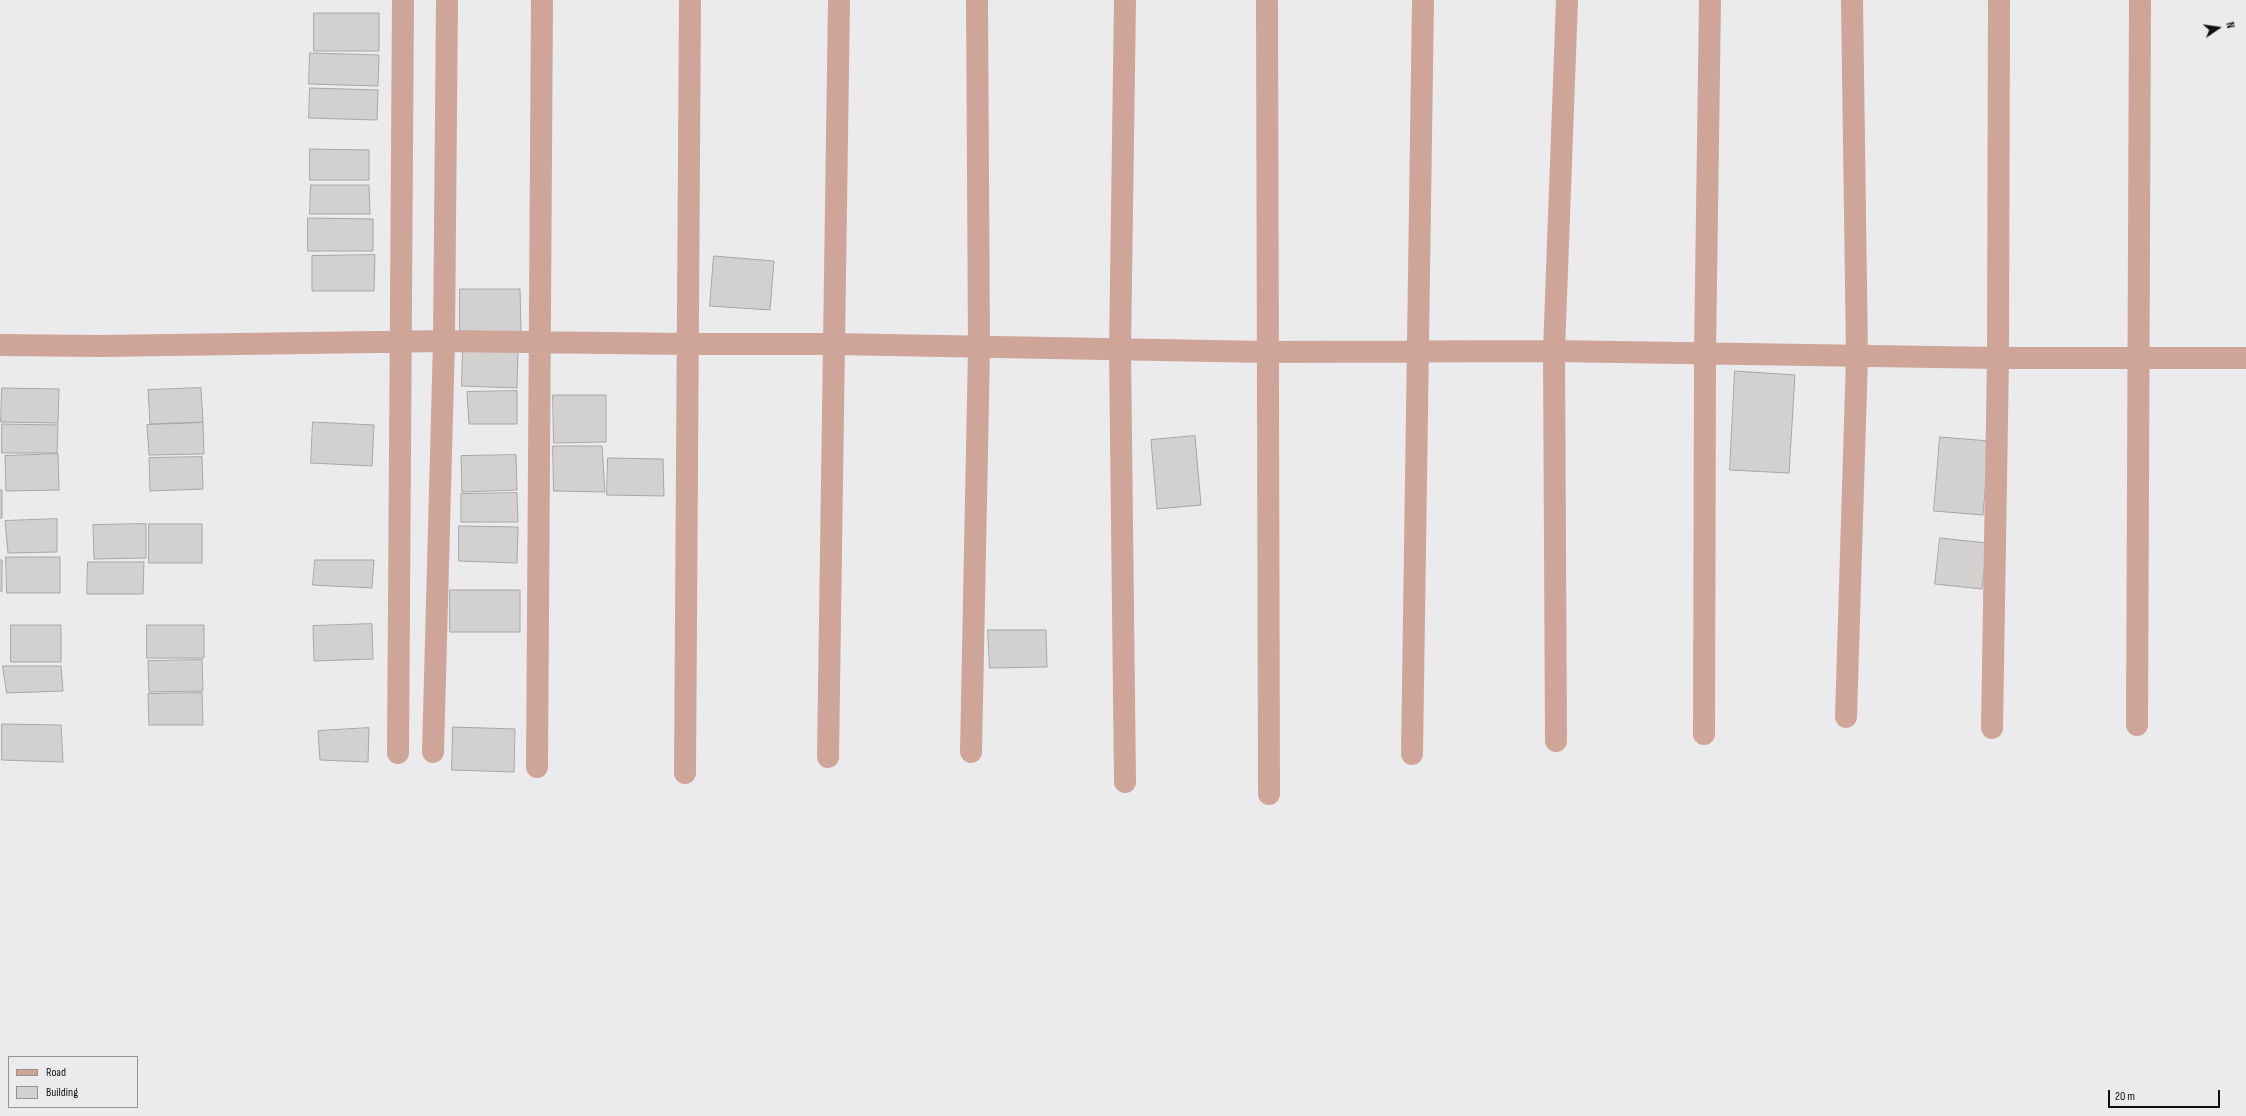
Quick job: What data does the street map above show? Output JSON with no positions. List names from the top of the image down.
{
  "legend": ["Road", "Building"],
  "scale_bar": "20 m",
  "north": "right"
}
